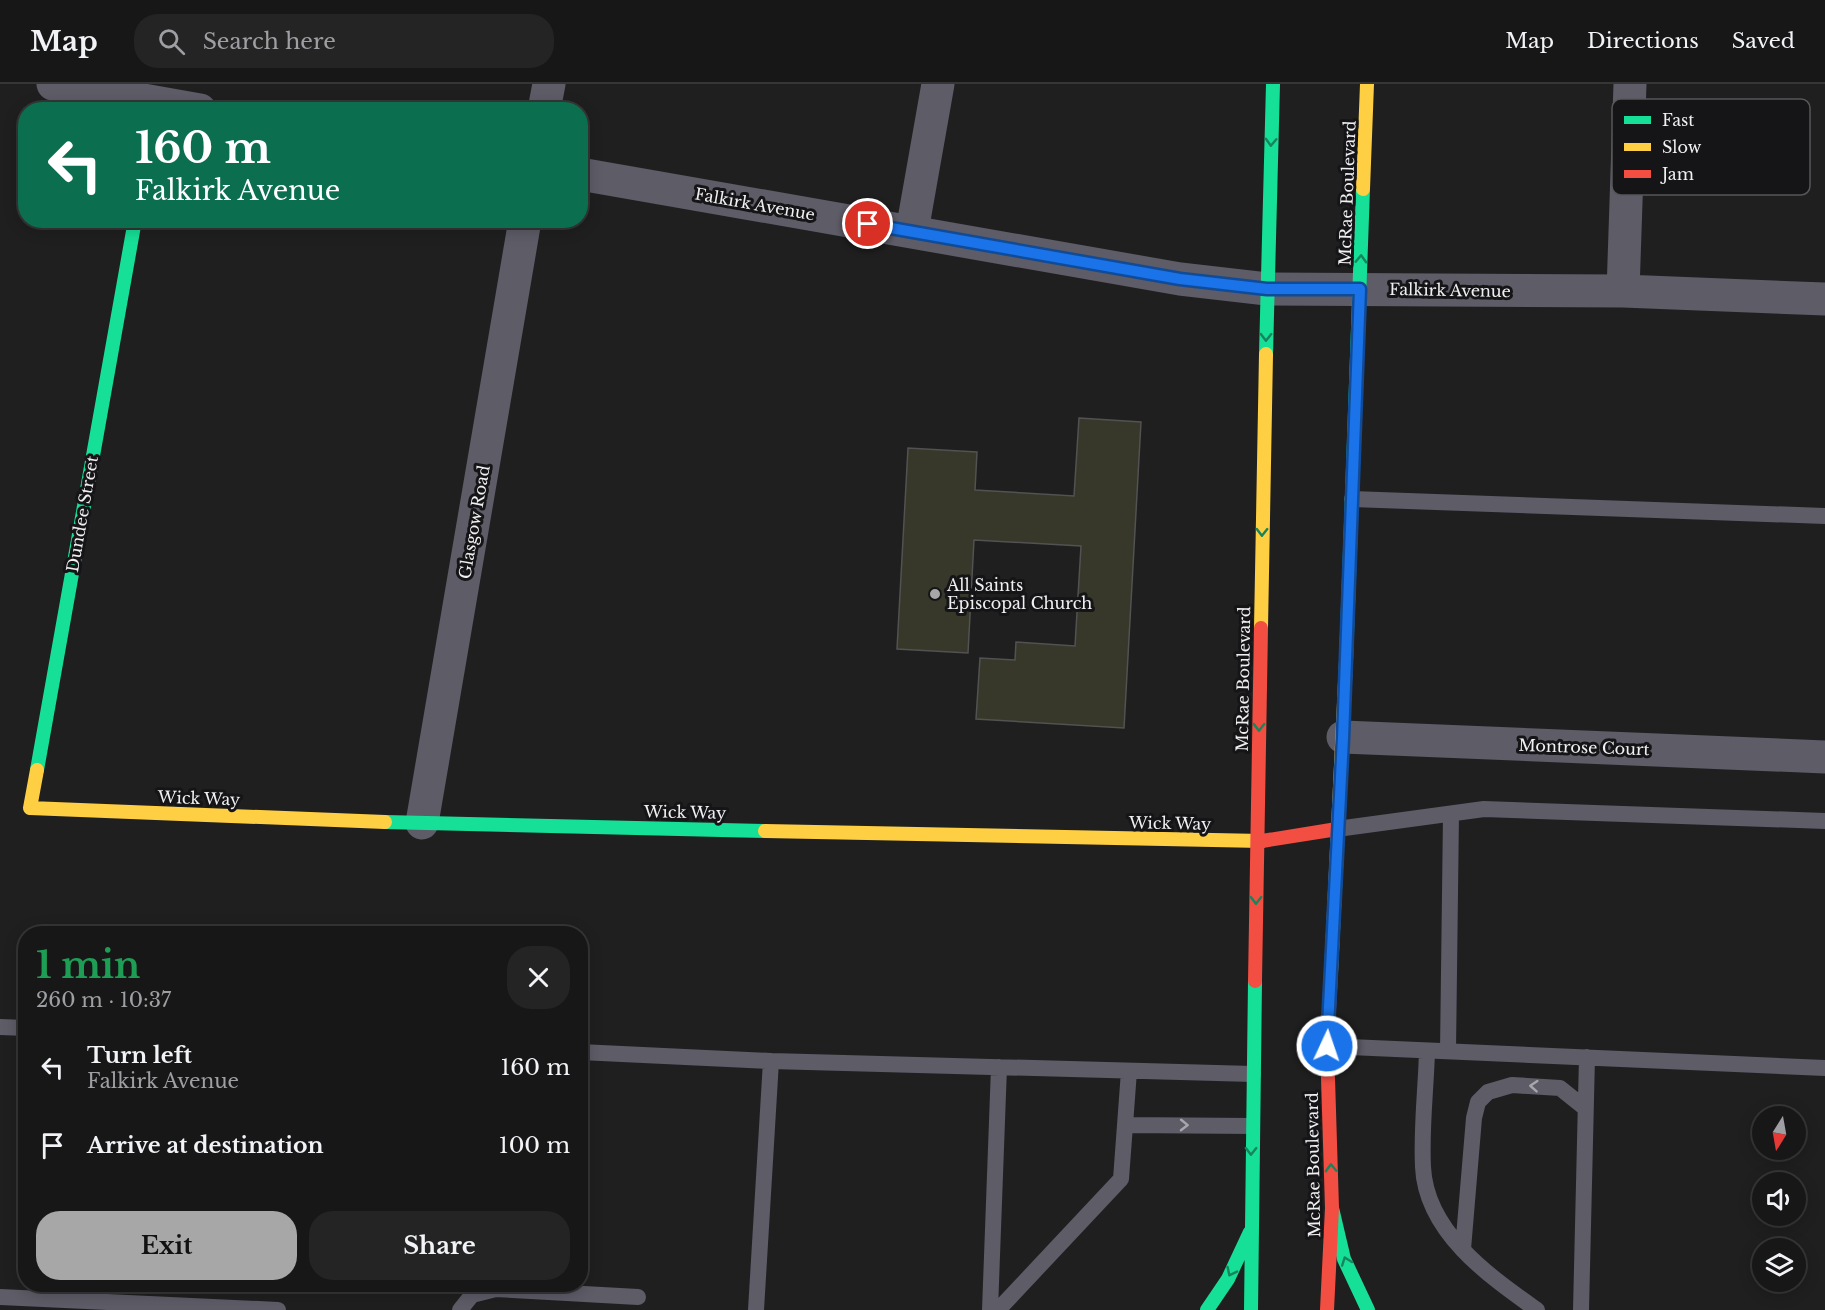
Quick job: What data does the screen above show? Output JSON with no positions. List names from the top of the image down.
{
  "streets": {
    "main road": ["McRae Boulevard", "Dundee Street", "Wick Way"],
    "street": ["Falkirk Avenue", "Glasgow Road", "Montrose Court"]
  },
  "crossings": [
    ["McRae Boulevard", "Falkirk Avenue"],
    ["McRae Boulevard", "Montrose Court"],
    ["McRae Boulevard", "Wick Way"],
    ["Dundee Street", "Wick Way"],
    ["Glasgow Road", "Wick Way"]
  ],
  "places": ["All Saints Episcopal Church"],
  "legend": ["Fast", "Slow", "Jam"],
  "north": "bottom",
  "page": {
    "header": "Map",
    "search": "Search here",
    "nav": ["Map", "Directions", "Saved"],
    "turn": ["160 m", "Falkirk Avenue"],
    "heading": ["1 min", "260 m · 10:37"],
    "list": [
      {
        "name": "Turn left",
        "note": "Falkirk Avenue",
        "value": "160 m"
      },
      {
        "name": "Arrive at destination",
        "value": "100 m"
      }
    ],
    "buttons": ["Exit", "Share"]
  }
}
